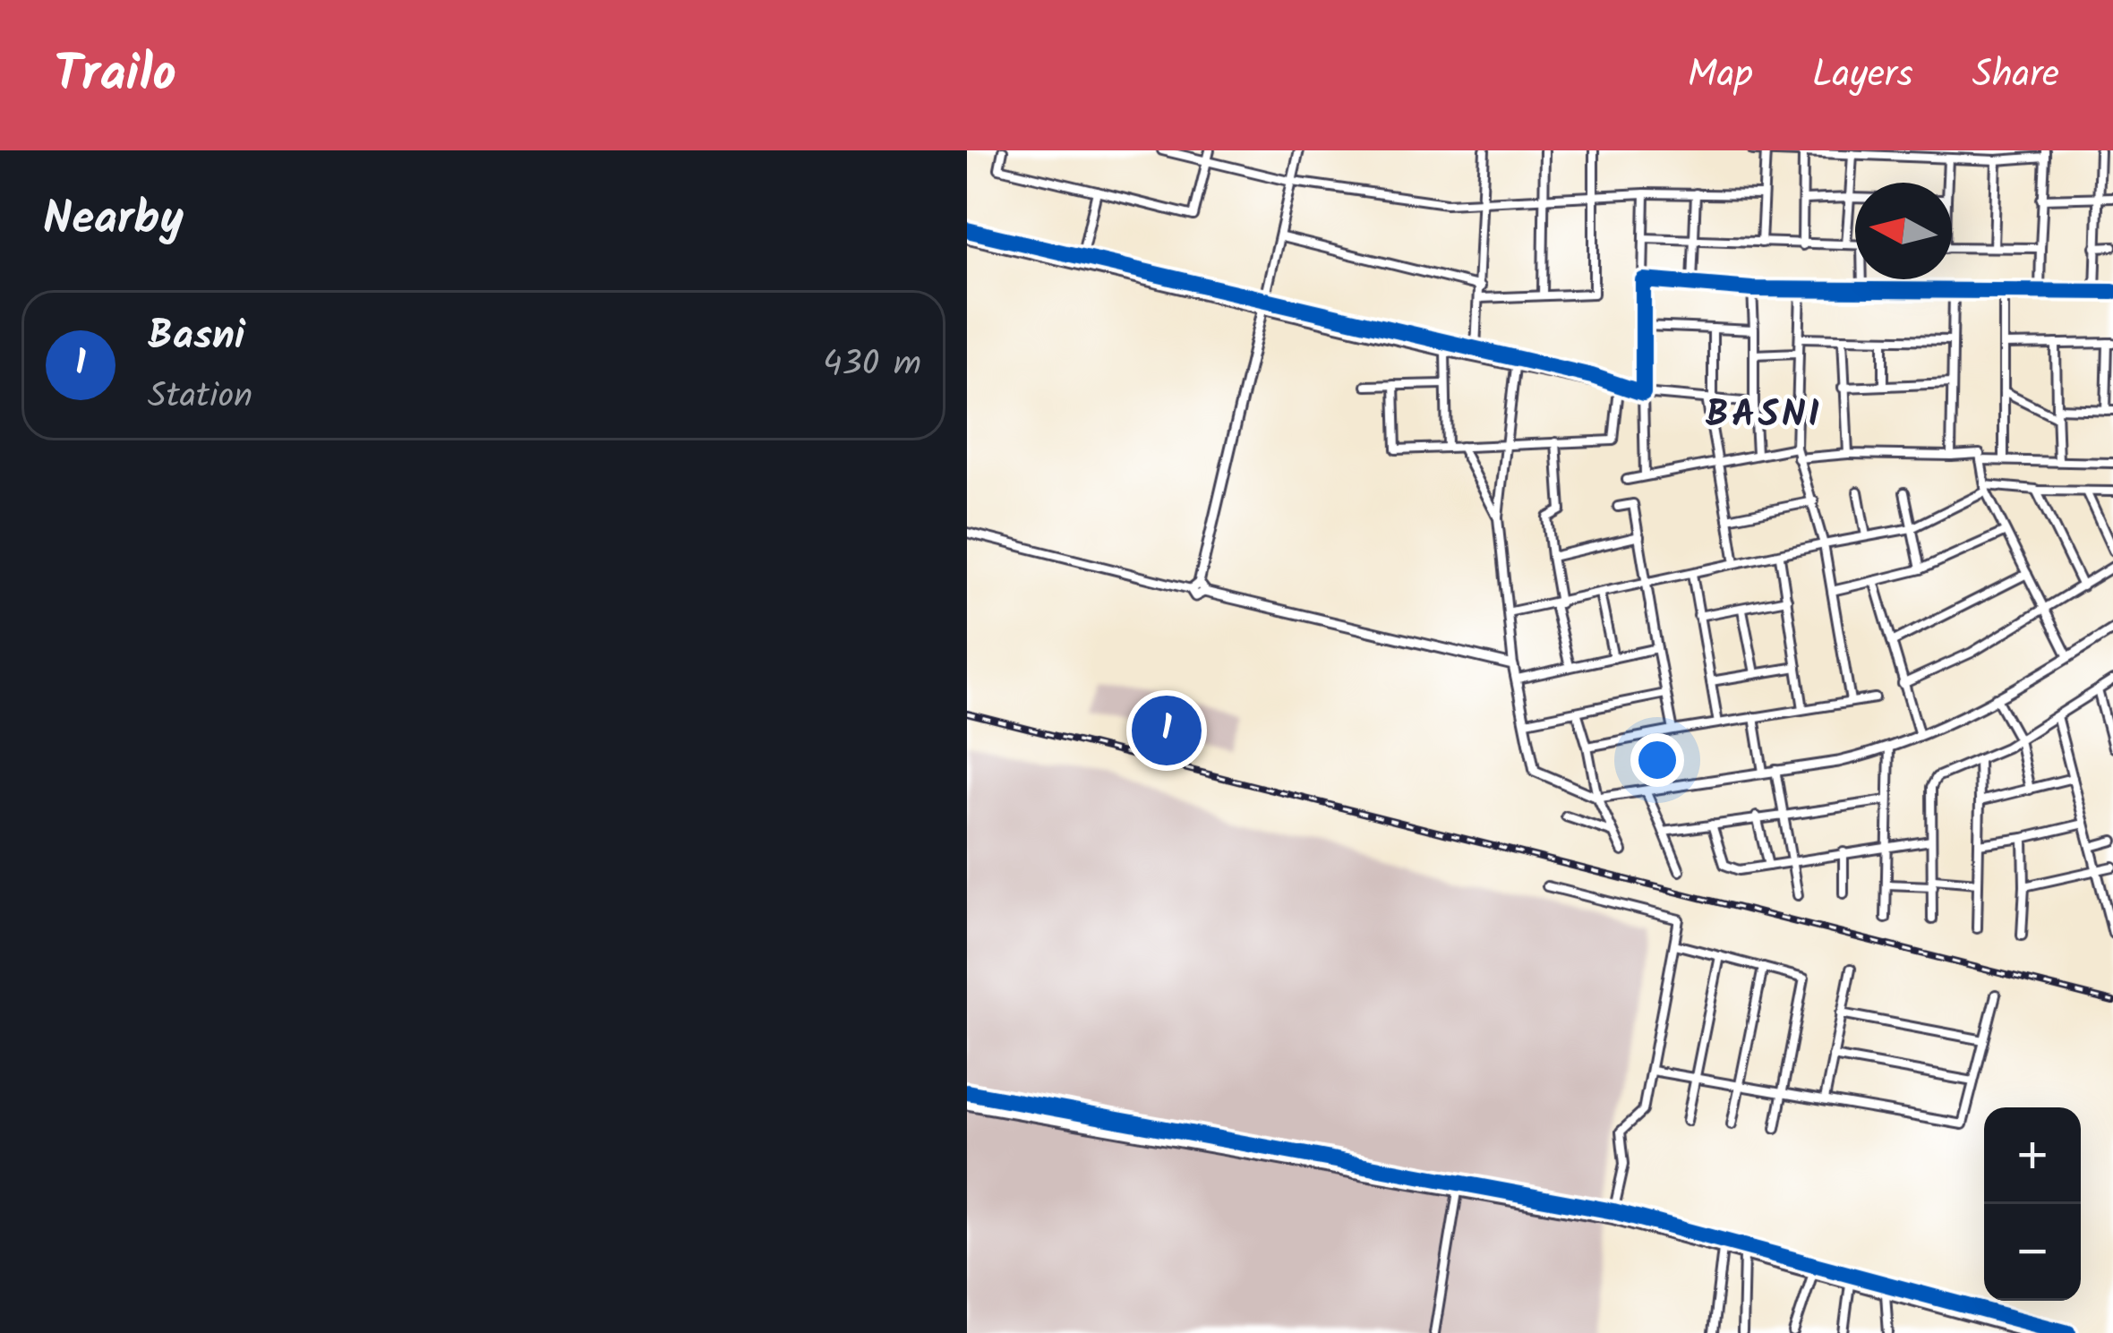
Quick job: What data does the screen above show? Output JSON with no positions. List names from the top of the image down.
{
  "districts": ["BASNI"],
  "north": "left",
  "page": {
    "header": "Trailo",
    "nav": ["Map", "Layers", "Share"],
    "heading": "Nearby",
    "list": [
      {
        "mark": "1",
        "name": "Basni",
        "note": "Station",
        "value": "430 m"
      }
    ],
    "pins": "1",
    "map_buttons": ["+", "−"]
  }
}
